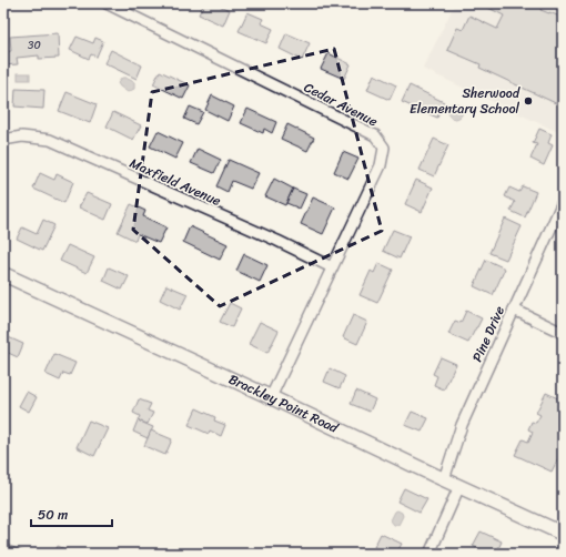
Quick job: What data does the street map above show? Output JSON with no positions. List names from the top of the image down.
{
  "streets": {
    "main road": ["Brackley Point Road"],
    "street": ["Cedar Avenue", "Maxfield Avenue", "Pine Drive"]
  },
  "crossings": [
    ["Cedar Avenue", "Maxfield Avenue"],
    ["Cedar Avenue", "Brackley Point Road"],
    ["Pine Drive", "Brackley Point Road"]
  ],
  "places": ["Sherwood Elementary School"],
  "house_numbers": ["30"],
  "scale_bar": "50 m"
}
